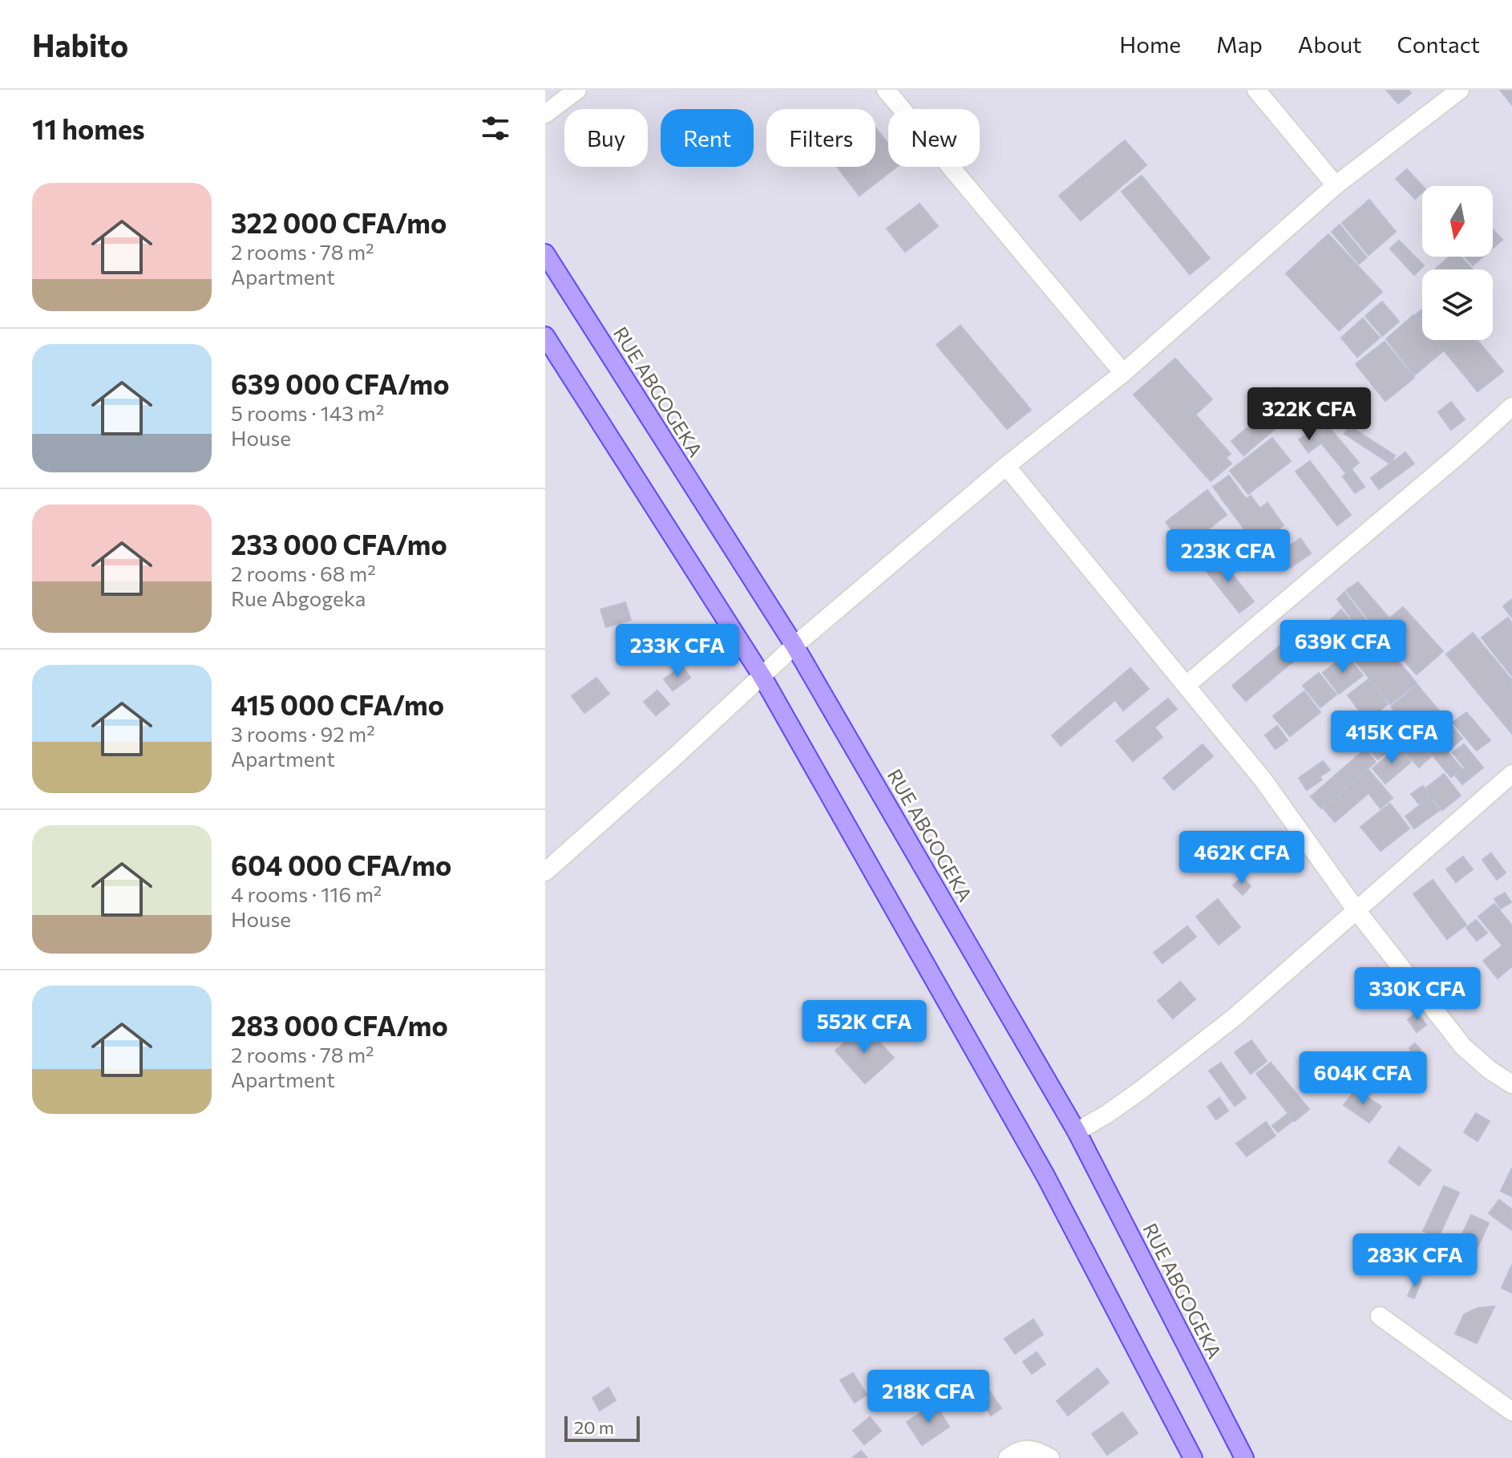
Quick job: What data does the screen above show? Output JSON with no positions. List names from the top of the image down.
{
  "streets": {
    "main road": ["RUE ABGOGEKA"]
  },
  "scale_bar": "20 m",
  "north": "bottom",
  "page": {
    "header": "Habito",
    "nav": [
      "Home",
      "Map",
      "About",
      "Contact"
    ],
    "heading": "11 homes",
    "chip": [
      "Buy",
      "Rent",
      "Filters",
      "New"
    ],
    "list": [
      {
        "name": "322 000 CFA/mo",
        "note": "2 rooms · 78 m² · Apartment"
      },
      {
        "name": "639 000 CFA/mo",
        "note": "5 rooms · 143 m² · House"
      },
      {
        "name": "233 000 CFA/mo",
        "note": "2 rooms · 68 m² · Rue Abgogeka"
      },
      {
        "name": "415 000 CFA/mo",
        "note": "3 rooms · 92 m² · Apartment"
      },
      {
        "name": "604 000 CFA/mo",
        "note": "4 rooms · 116 m² · House"
      },
      {
        "name": "283 000 CFA/mo",
        "note": "2 rooms · 78 m² · Apartment"
      }
    ],
    "price": [
      "322K CFA",
      "223K CFA",
      "639K CFA",
      "233K CFA",
      "415K CFA",
      "462K CFA",
      "330K CFA",
      "552K CFA",
      "604K CFA",
      "283K CFA",
      "218K CFA"
    ],
    "scale": "20 m"
  }
}
